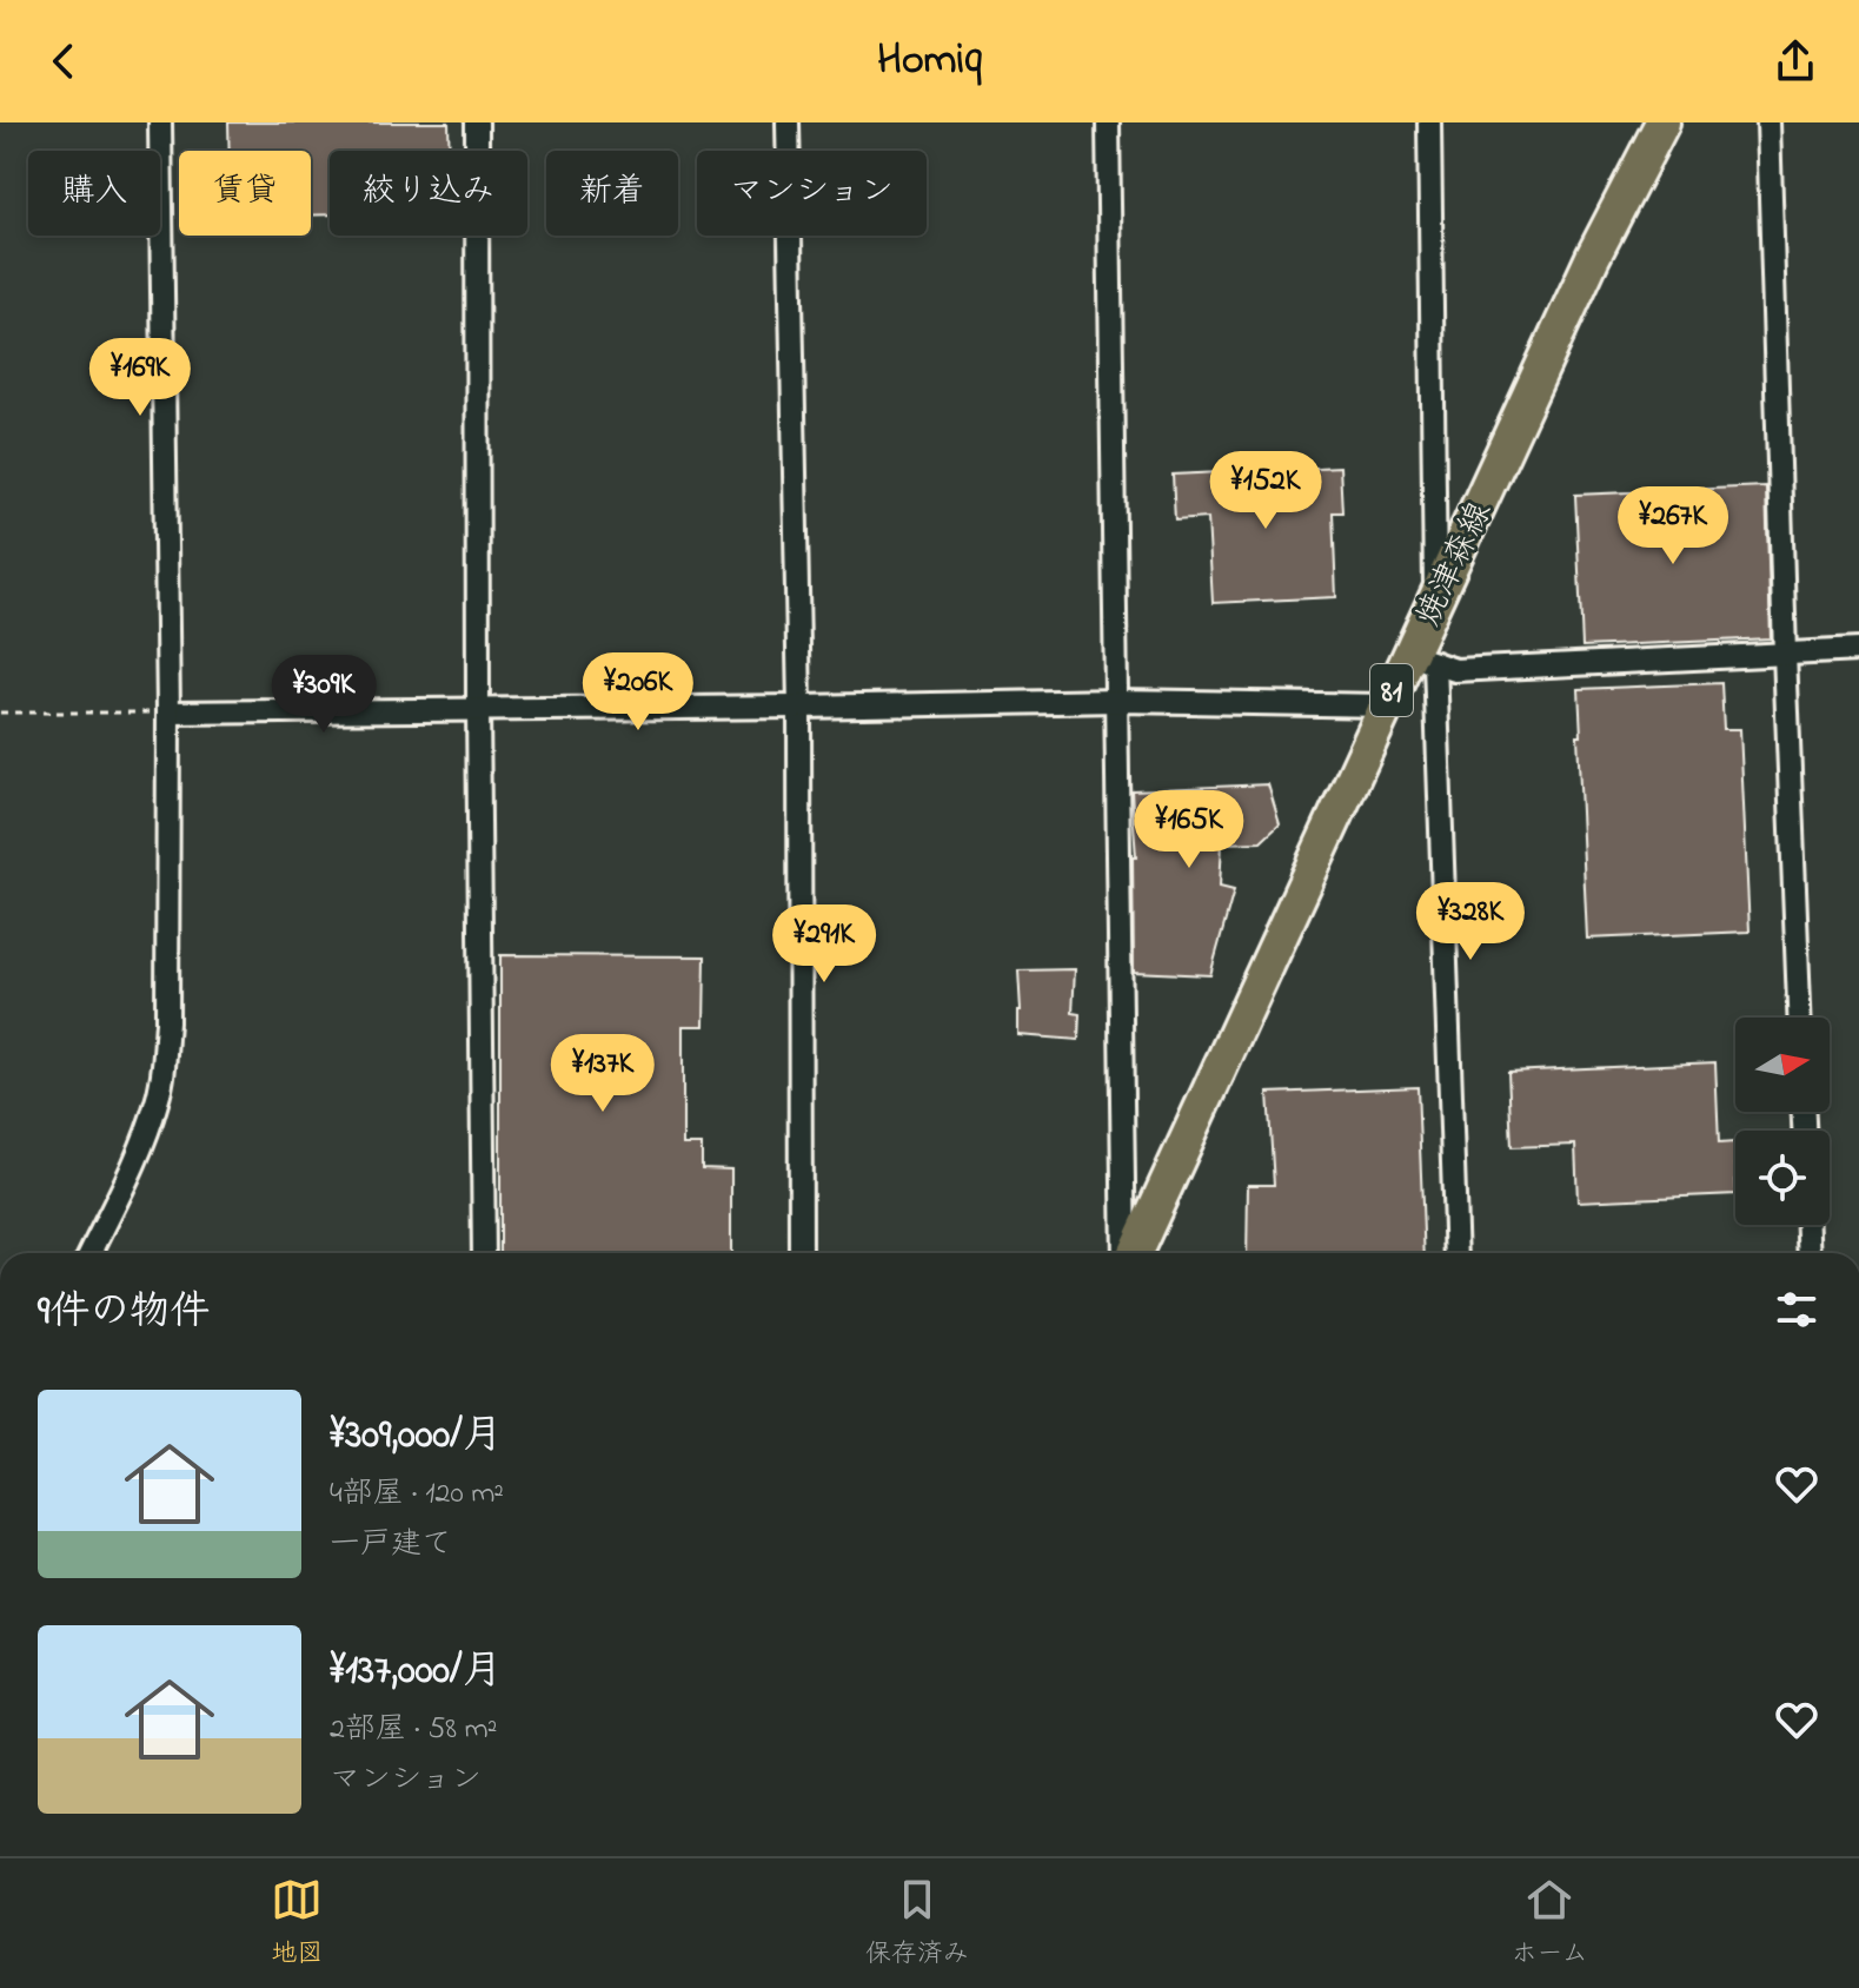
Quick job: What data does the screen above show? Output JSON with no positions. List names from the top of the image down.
{
  "streets": {
    "main road": ["焼津森線", "81"]
  },
  "north": "right",
  "page": {
    "header": "Homiq",
    "chip": [
      "購入",
      "賃貸",
      "絞り込み",
      "新着",
      "マンション"
    ],
    "price": [
      "¥169K",
      "¥152K",
      "¥267K",
      "¥206K",
      "¥309K",
      "¥165K",
      "¥328K",
      "¥291K",
      "¥137K"
    ],
    "heading": "9件の物件",
    "list": [
      {
        "name": "¥309,000/月",
        "note": "4部屋 · 120 m² · 一戸建て"
      },
      {
        "name": "¥137,000/月",
        "note": "2部屋 · 58 m² · マンション"
      }
    ],
    "tabs": ["地図", "保存済み", "ホーム"]
  }
}
